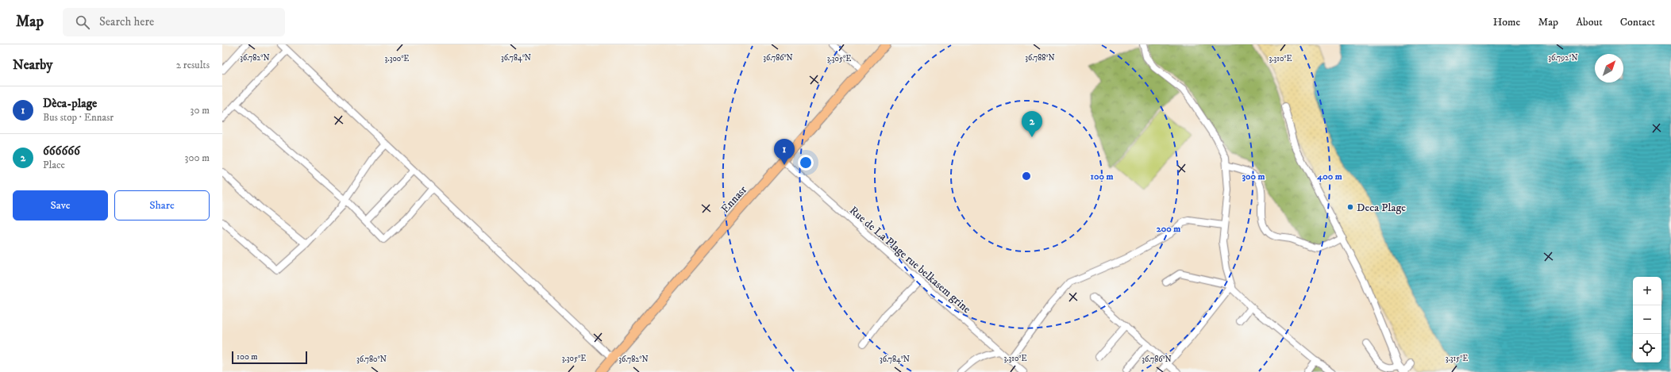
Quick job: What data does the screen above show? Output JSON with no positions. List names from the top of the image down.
{
  "streets": {
    "main road": ["Ennasr"],
    "street": ["Rue de La Plage rue belkasem grine"]
  },
  "crossings": [
    ["Ennasr", "Rue de La Plage rue belkasem grine"]
  ],
  "places": ["Deca Plage"],
  "scale_bar": "100 m",
  "north": "top right",
  "page": {
    "header": "Map",
    "search": "Search here",
    "nav": [
      "Home",
      "Map",
      "About",
      "Contact"
    ],
    "heading": ["Nearby", "2 results"],
    "list": [
      {
        "mark": "1",
        "name": "Dèca-plage",
        "note": "Bus stop · Ennasr",
        "value": "30 m"
      },
      {
        "mark": "2",
        "name": "666666",
        "note": "Place",
        "value": "300 m"
      }
    ],
    "pins": ["2", "1"],
    "buttons": ["Save", "Share"],
    "map_buttons": ["+", "−"],
    "scale": "100 m"
  },
  "coordinates": [
    "36.782°N",
    "36.784°N",
    "36.786°N",
    "36.788°N",
    "36.792°N",
    "3.300°E",
    "3.305°E",
    "3.310°E",
    "3.315°E",
    "36.780°N"
  ],
  "rings": [
    "100 m",
    "300 m",
    "400 m",
    "200 m"
  ]
}
